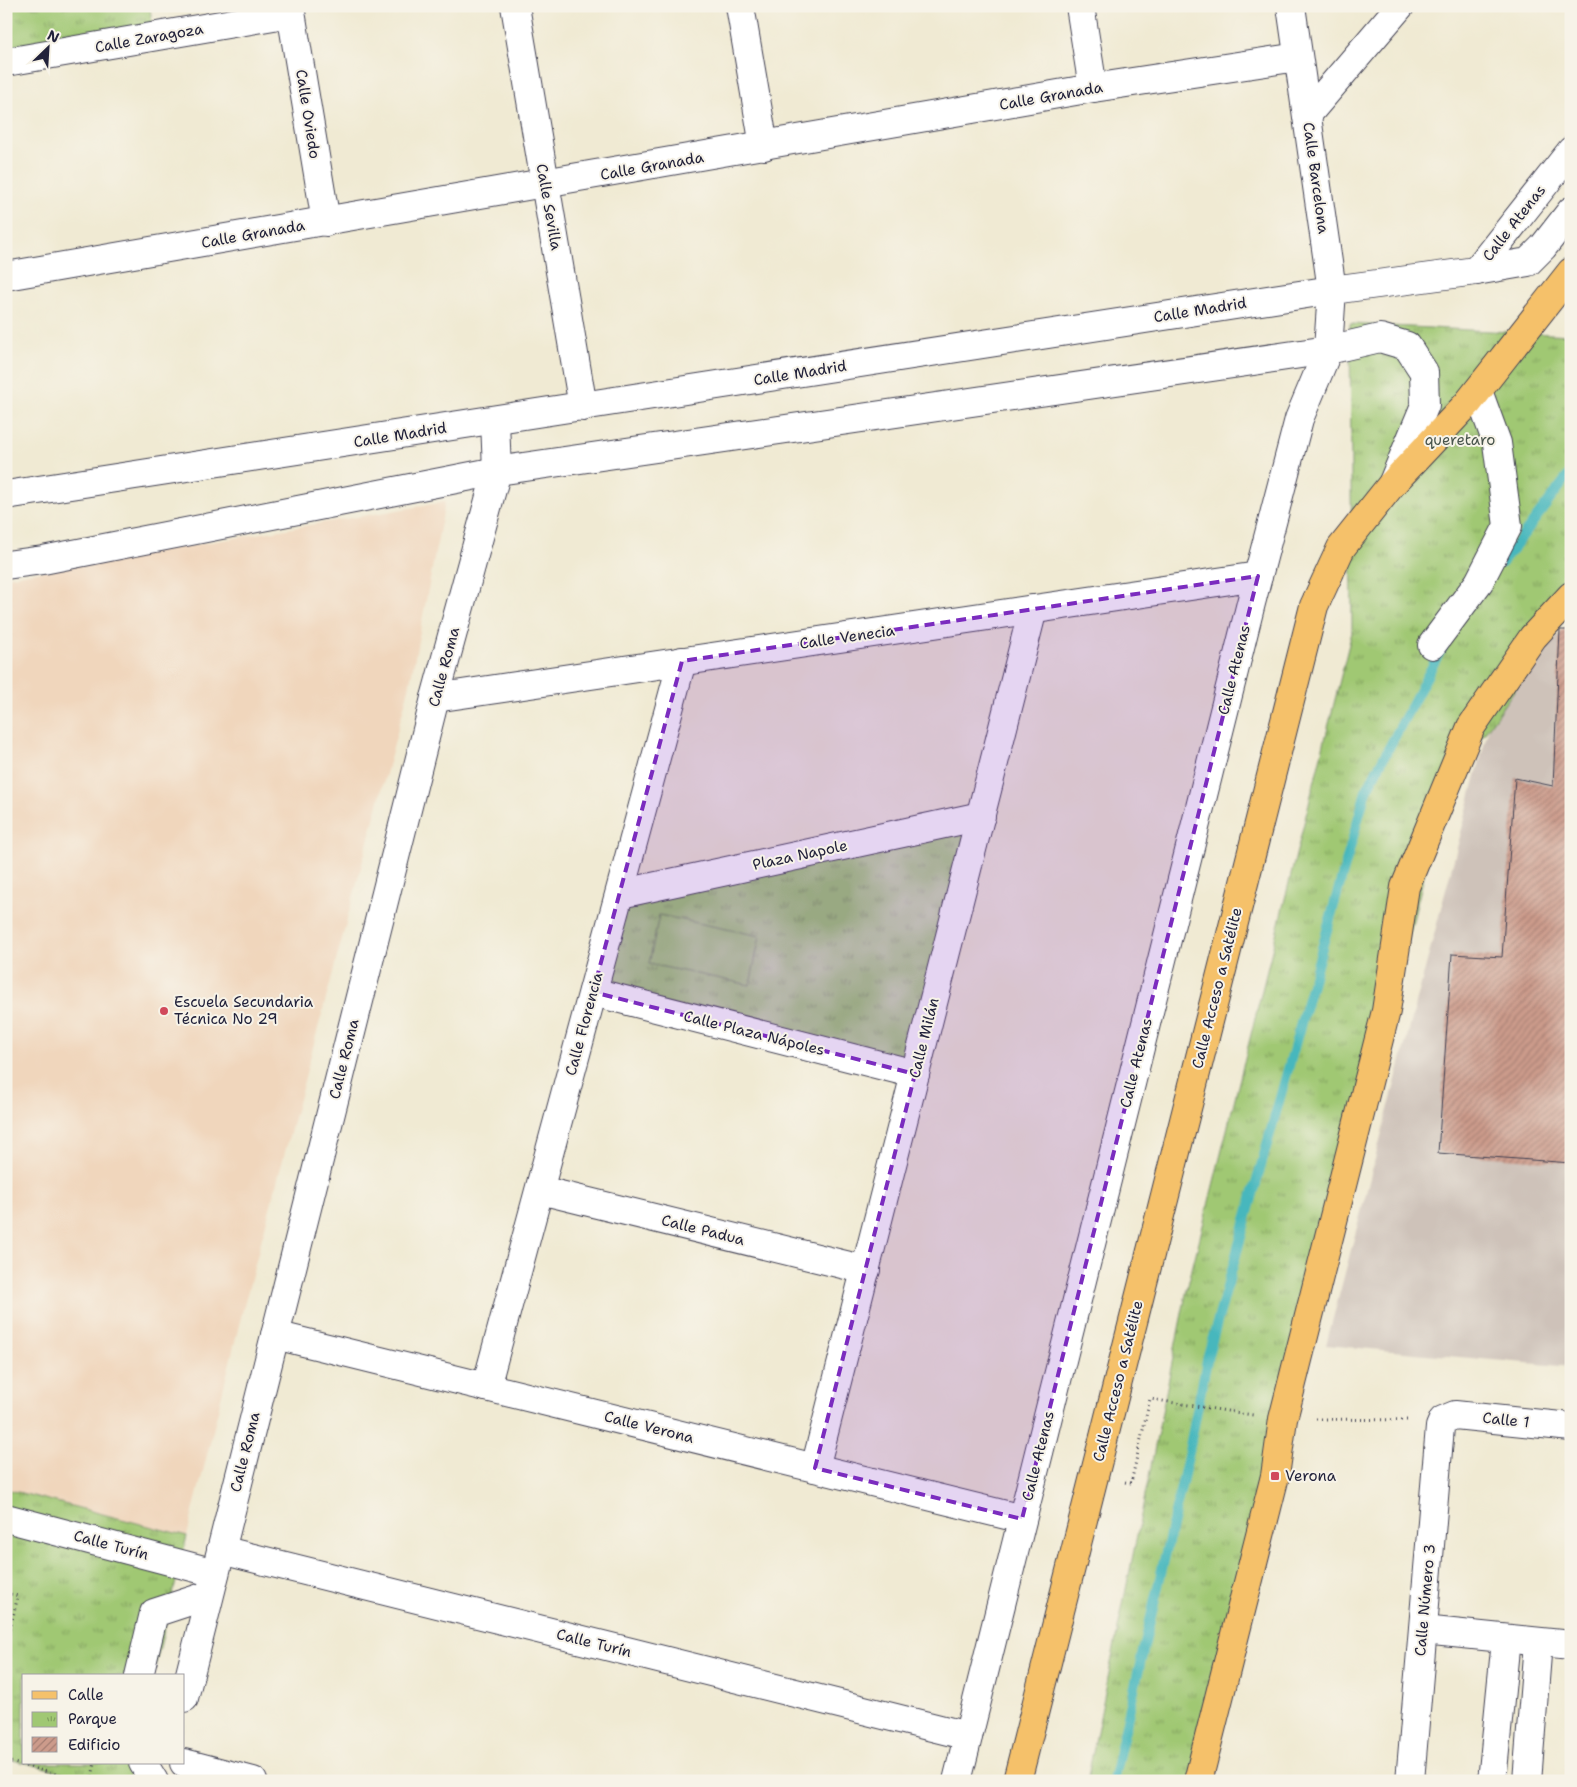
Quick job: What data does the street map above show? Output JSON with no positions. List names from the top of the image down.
{
  "streets": {
    "main road": ["Calle Acceso a Satélite"],
    "street": [
      "Calle Zaragoza",
      "Calle Granada",
      "Calle Oviedo",
      "Calle Barcelona",
      "Calle Sevilla",
      "Calle Atenas",
      "Calle Madrid",
      "Calle Venecia",
      "Calle Roma",
      "Plaza Napole",
      "Calle Florencia",
      "Calle Plaza Nápoles",
      "Calle Milán",
      "Calle Padua",
      "Calle 1",
      "Calle Verona",
      "Calle Turín",
      "Calle Número 3"
    ]
  },
  "crossings": [
    ["Calle Zaragoza", "Calle Oviedo"],
    ["Calle Granada", "Calle Oviedo"],
    ["Calle Granada", "Calle Barcelona"],
    ["Calle Granada", "Calle Sevilla"],
    ["Calle Barcelona", "Calle Atenas"],
    ["Calle Barcelona", "Calle Madrid"],
    ["Calle Sevilla", "Calle Madrid"],
    ["Calle Atenas", "Calle Madrid"],
    ["Calle Atenas", "Calle Venecia"],
    ["Calle Atenas", "Calle Verona"],
    ["Calle Atenas", "Calle Turín"],
    ["Calle Madrid", "Calle Roma"],
    ["Calle Venecia", "Calle Roma"],
    ["Calle Venecia", "Calle Florencia"],
    ["Calle Venecia", "Calle Milán"],
    ["Calle Roma", "Calle Verona"],
    ["Calle Roma", "Calle Turín"],
    ["Plaza Napole", "Calle Florencia"],
    ["Plaza Napole", "Calle Milán"],
    ["Calle Florencia", "Calle Plaza Nápoles"],
    ["Calle Florencia", "Calle Padua"],
    ["Calle Florencia", "Calle Verona"],
    ["Calle Plaza Nápoles", "Calle Milán"],
    ["Calle Milán", "Calle Padua"],
    ["Calle Milán", "Calle Verona"],
    ["Calle 1", "Calle Número 3"]
  ],
  "parks": ["queretaro"],
  "places": {
    "other": ["Escuela Secundaria Técnica No 29"],
    "transit": ["Verona"]
  },
  "legend": ["Calle", "Parque", "Edificio"],
  "north": "top right"
}
